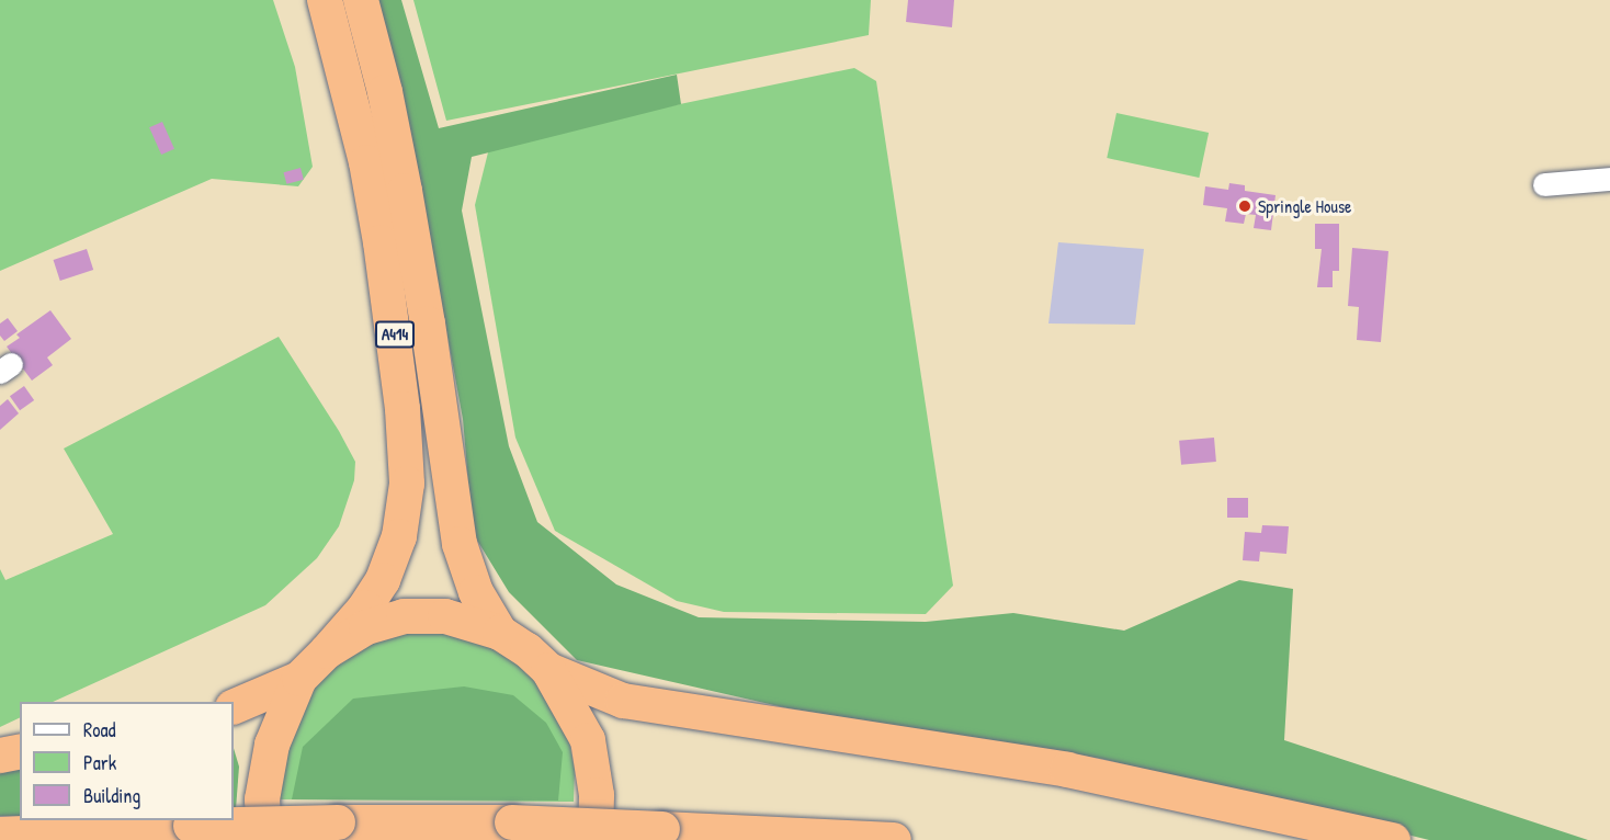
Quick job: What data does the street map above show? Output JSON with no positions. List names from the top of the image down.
{
  "streets": {
    "highway": ["A414"]
  },
  "places": ["Springle House"],
  "legend": ["Road", "Park", "Building"]
}
